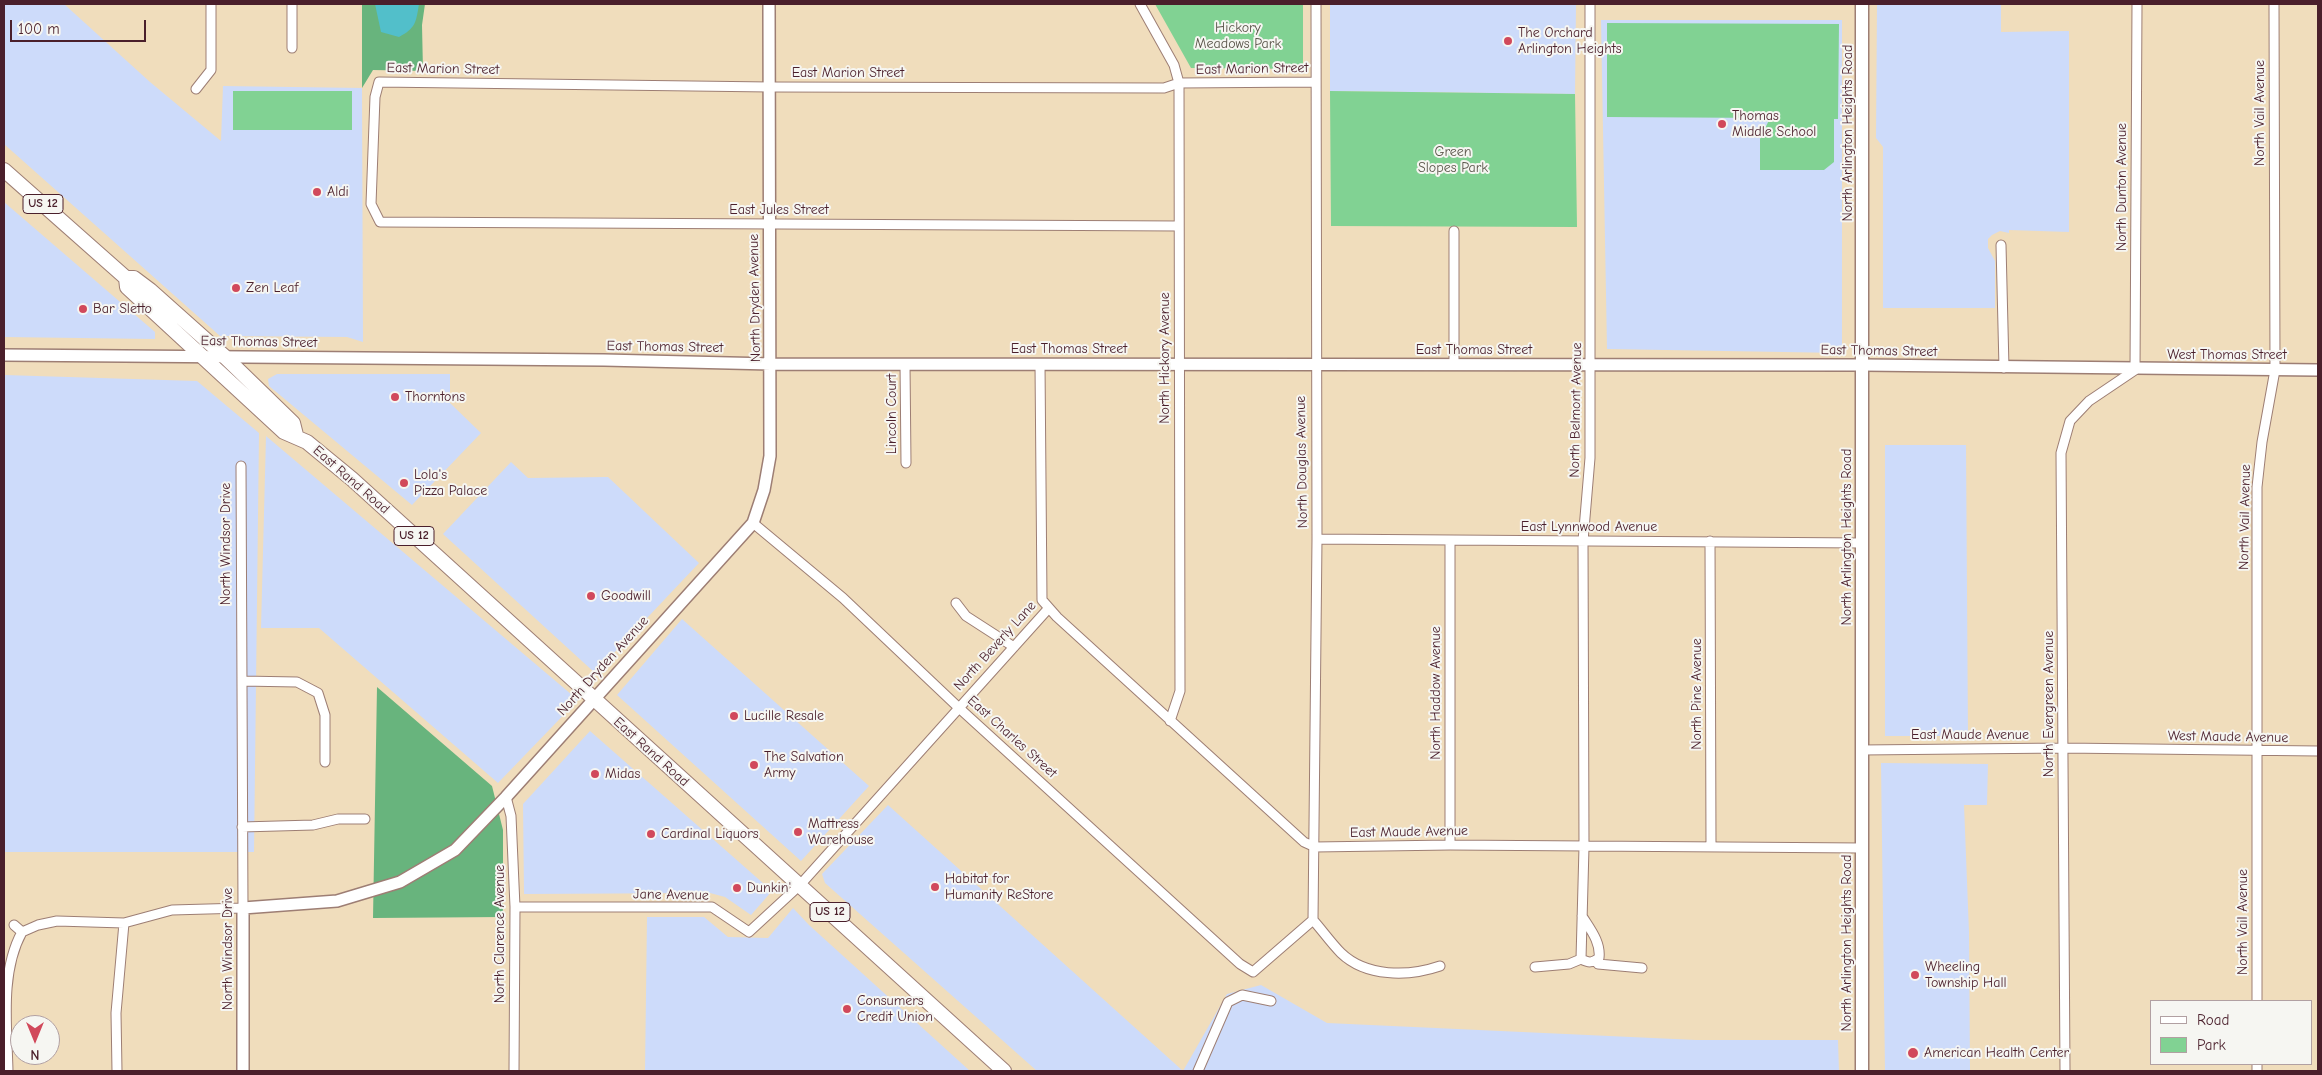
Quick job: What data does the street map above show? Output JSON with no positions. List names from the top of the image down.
{
  "streets": {
    "main road": ["North Arlington Heights Road", "US 12", "East Rand Road"],
    "street": [
      "East Marion Street",
      "North Vail Avenue",
      "North Dunton Avenue",
      "East Jules Street",
      "North Dryden Avenue",
      "East Thomas Street",
      "West Thomas Street",
      "North Hickory Avenue",
      "North Belmont Avenue",
      "Lincoln Court",
      "North Douglas Avenue",
      "East Lynnwood Avenue",
      "North Windsor Drive",
      "North Beverly Lane",
      "North Haddow Avenue",
      "North Pine Avenue",
      "North Evergreen Avenue",
      "East Maude Avenue",
      "East Charles Street",
      "West Maude Avenue",
      "Jane Avenue",
      "North Clarence Avenue"
    ]
  },
  "crossings": [
    ["East Marion Street", "East Jules Street"],
    ["East Marion Street", "North Dryden Avenue"],
    ["East Marion Street", "North Hickory Avenue"],
    ["East Marion Street", "North Douglas Avenue"],
    ["North Vail Avenue", "West Thomas Street"],
    ["North Vail Avenue", "West Maude Avenue"],
    ["North Arlington Heights Road", "East Thomas Street"],
    ["North Arlington Heights Road", "East Lynnwood Avenue"],
    ["North Arlington Heights Road", "East Maude Avenue"],
    ["North Dunton Avenue", "East Thomas Street"],
    ["North Dunton Avenue", "West Thomas Street"],
    ["North Dunton Avenue", "North Evergreen Avenue"],
    ["East Jules Street", "North Dryden Avenue"],
    ["East Jules Street", "North Hickory Avenue"],
    ["North Dryden Avenue", "East Thomas Street"],
    ["North Dryden Avenue", "East Rand Road"],
    ["North Dryden Avenue", "North Windsor Drive"],
    ["North Dryden Avenue", "East Charles Street"],
    ["North Dryden Avenue", "North Clarence Avenue"],
    ["East Thomas Street", "West Thomas Street"],
    ["East Thomas Street", "North Hickory Avenue"],
    ["East Thomas Street", "North Belmont Avenue"],
    ["East Thomas Street", "Lincoln Court"],
    ["East Thomas Street", "North Douglas Avenue"],
    ["East Thomas Street", "East Rand Road"],
    ["East Thomas Street", "North Beverly Lane"],
    ["East Thomas Street", "North Evergreen Avenue"],
    ["West Thomas Street", "North Evergreen Avenue"],
    ["North Belmont Avenue", "East Lynnwood Avenue"],
    ["North Belmont Avenue", "East Maude Avenue"],
    ["North Douglas Avenue", "East Lynnwood Avenue"],
    ["North Douglas Avenue", "East Maude Avenue"],
    ["North Douglas Avenue", "East Charles Street"],
    ["East Rand Road", "North Beverly Lane"],
    ["East Rand Road", "Jane Avenue"],
    ["East Lynnwood Avenue", "North Haddow Avenue"],
    ["East Lynnwood Avenue", "North Pine Avenue"],
    ["North Beverly Lane", "East Charles Street"],
    ["North Beverly Lane", "Jane Avenue"],
    ["North Haddow Avenue", "East Maude Avenue"],
    ["North Pine Avenue", "East Maude Avenue"],
    ["North Evergreen Avenue", "East Maude Avenue"],
    ["East Maude Avenue", "West Maude Avenue"],
    ["Jane Avenue", "North Clarence Avenue"]
  ],
  "parks": ["Hickory Meadows Park", "Green Slopes Park"],
  "places": [
    "The Orchard Arlington Heights",
    "Thomas Middle School",
    "Aldi",
    "Zen Leaf",
    "Bar Sletto",
    "Thorntons",
    "Lola's Pizza Palace",
    "Goodwill",
    "Lucille Resale",
    "The Salvation Army",
    "Midas",
    "Mattress Warehouse",
    "Cardinal Liquors",
    "Habitat for Humanity ReStore",
    "Dunkin'",
    "Wheeling Township Hall",
    "Consumers Credit Union",
    "American Health Center"
  ],
  "legend": ["Road", "Park"],
  "scale_bar": "100 m",
  "north": "bottom"
}
